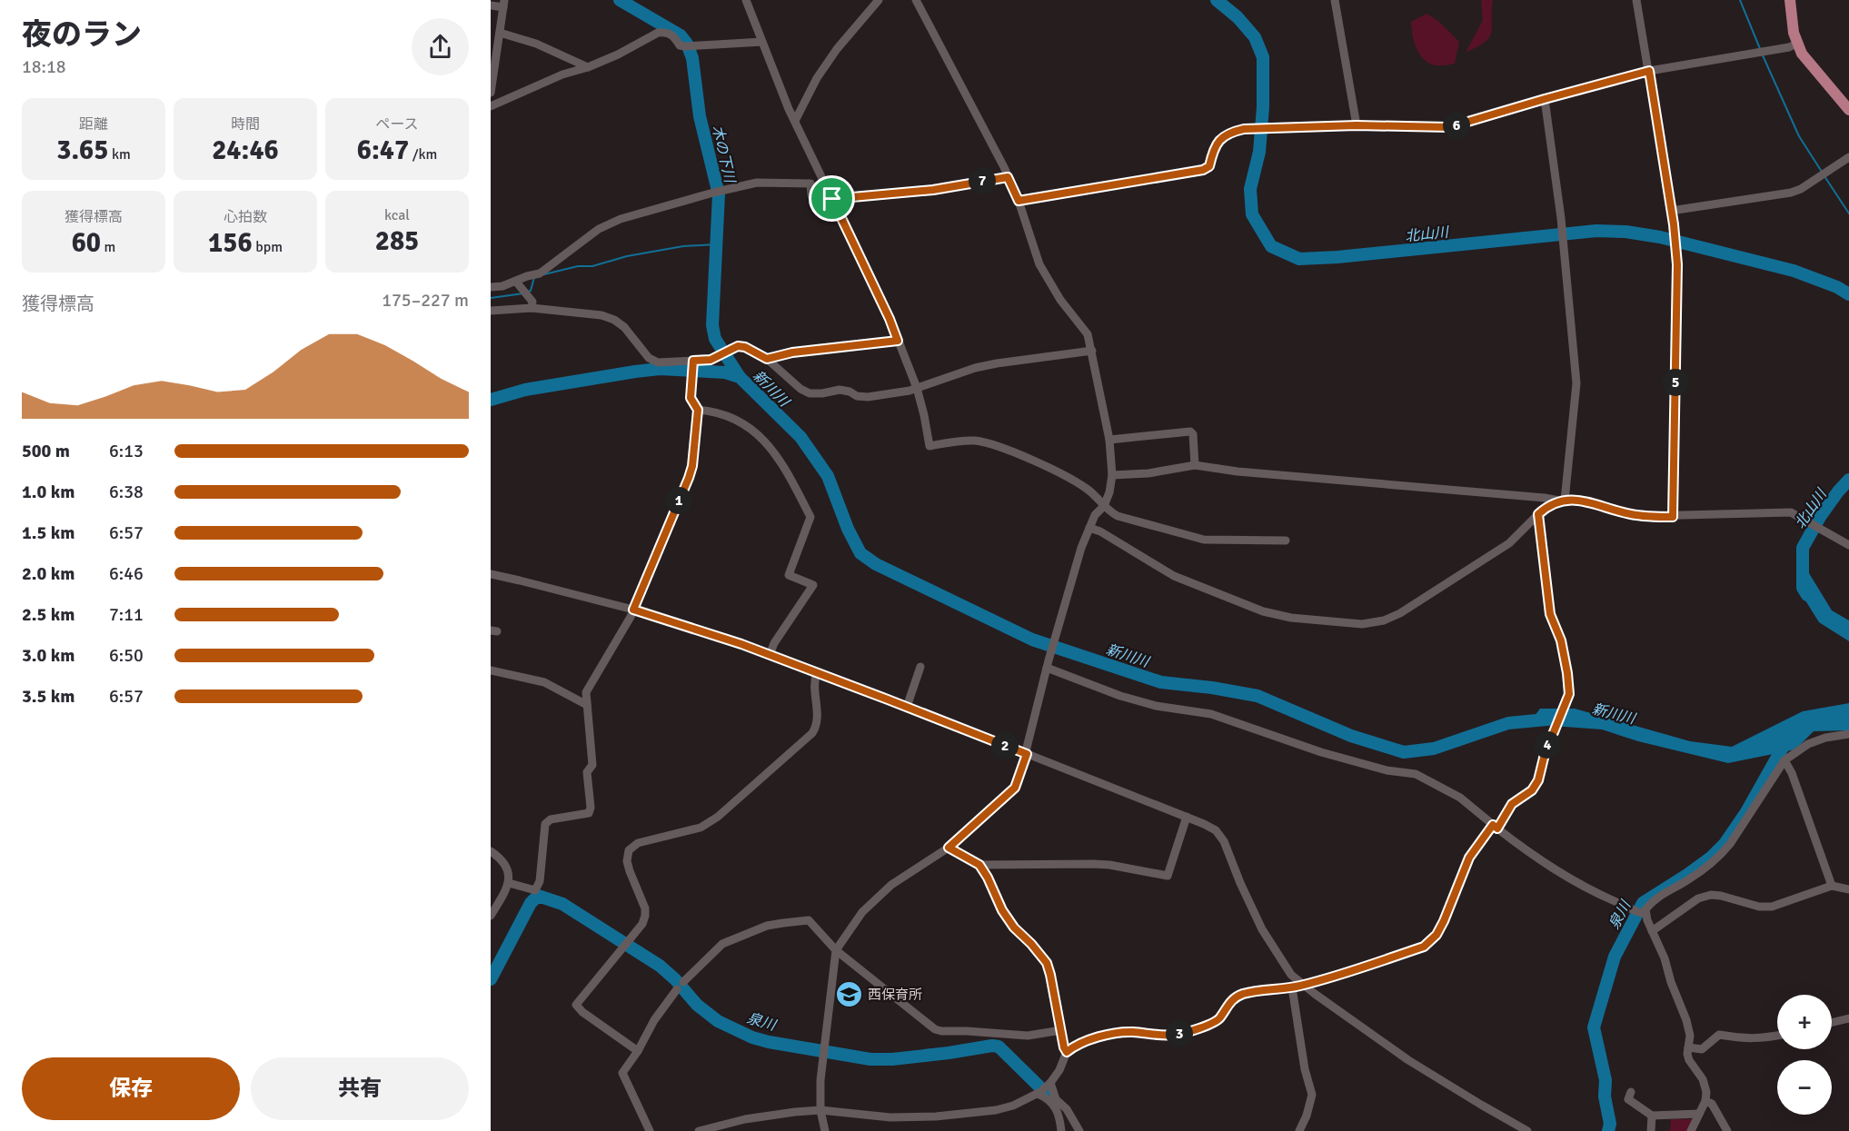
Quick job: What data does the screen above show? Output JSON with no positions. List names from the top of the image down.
{
  "water": [
    "木の下川",
    "北山川",
    "新川川",
    "泉川"
  ],
  "places": {
    "school or university": ["西保育所"]
  },
  "page": {
    "heading": ["夜のラン", "18:18"],
    "stats": [
      ["距離", "3.65 km"],
      ["時間", "24:46"],
      ["ペース", "6:47 /km"],
      ["獲得標高", "60 m"],
      ["心拍数", "156 bpm"],
      ["kcal", "285"]
    ],
    "pins": [
      "6",
      "7",
      "5",
      "1",
      "4",
      "2",
      "3"
    ],
    "chart": ["獲得標高", "175–227 m"],
    "list": [
      {
        "name": "500 m",
        "note": "6:13"
      },
      {
        "name": "1.0 km",
        "note": "6:38"
      },
      {
        "name": "1.5 km",
        "note": "6:57"
      },
      {
        "name": "2.0 km",
        "note": "6:46"
      },
      {
        "name": "2.5 km",
        "note": "7:11"
      },
      {
        "name": "3.0 km",
        "note": "6:50"
      },
      {
        "name": "3.5 km",
        "note": "6:57"
      }
    ],
    "map_buttons": ["+", "−"],
    "buttons": ["保存", "共有"]
  }
}
